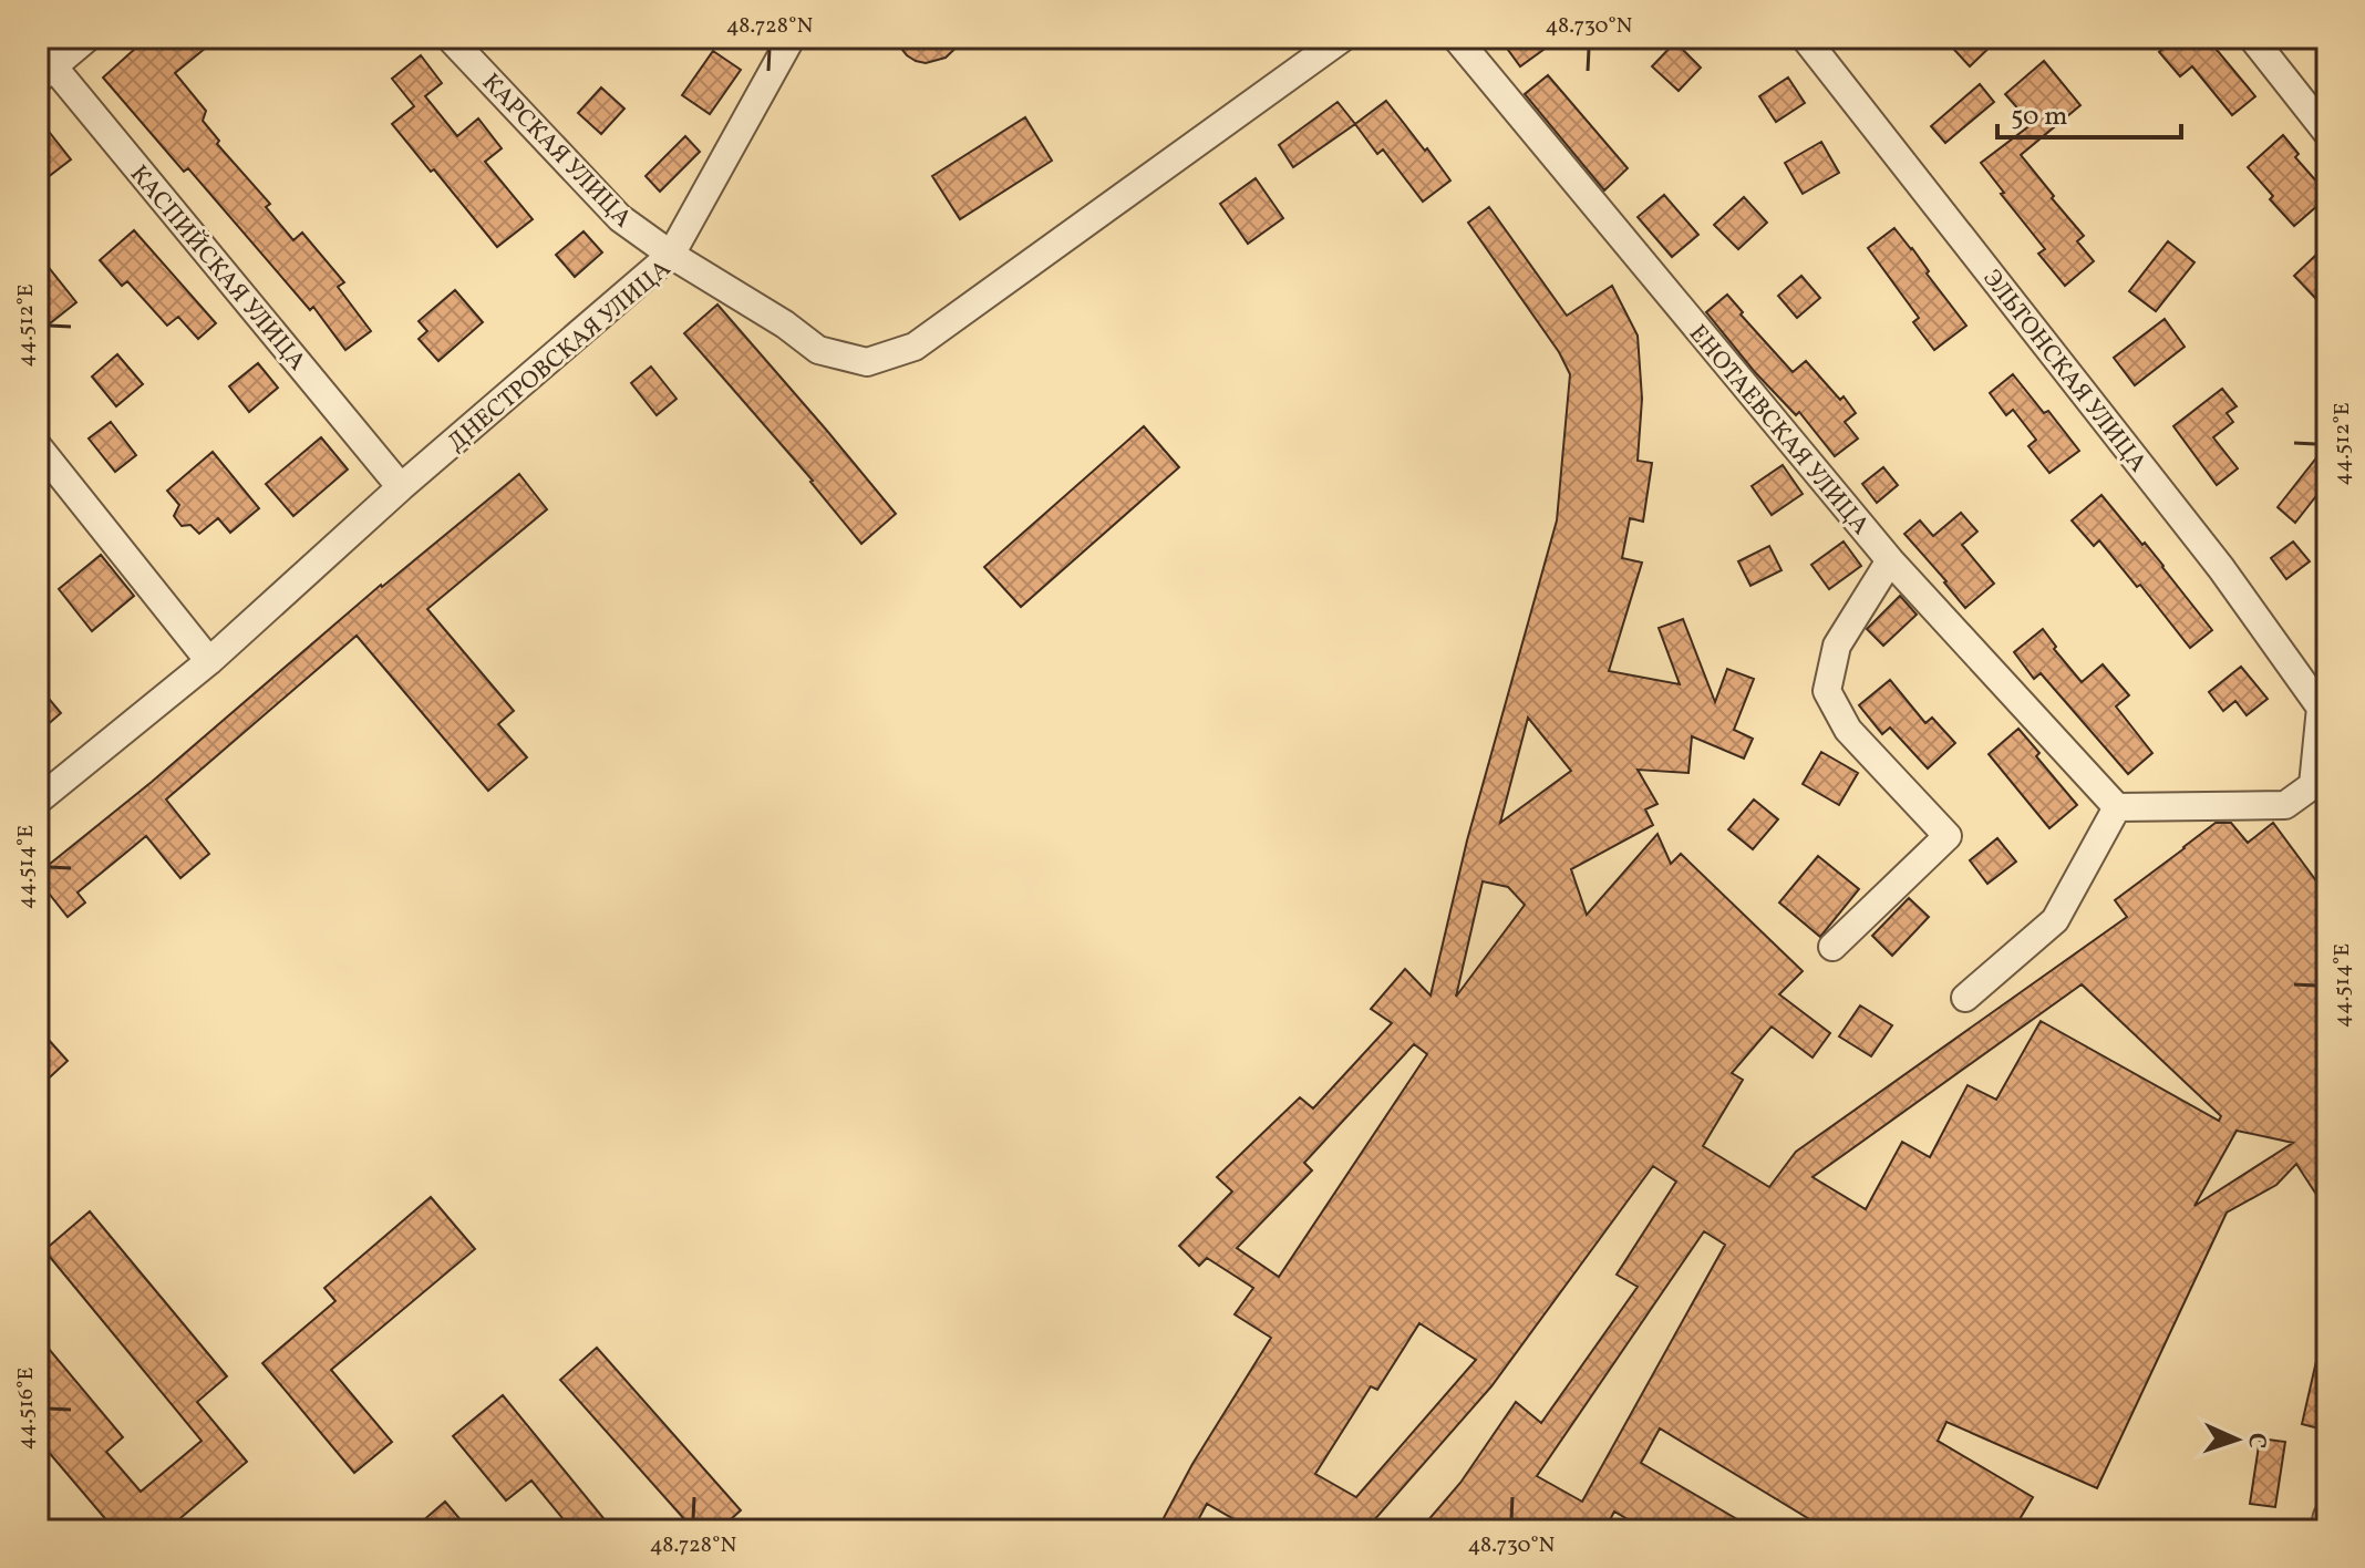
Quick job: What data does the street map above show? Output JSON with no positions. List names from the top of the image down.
{
  "streets": {
    "street": [
      "КАРСКАЯ УЛИЦА",
      "КАСПИЙСКАЯ УЛИЦА",
      "ДНЕСТРОВСКАЯ УЛИЦА",
      "ЭЛЬТОНСКАЯ УЛИЦА",
      "ЕНОТАЕВСКАЯ УЛИЦА"
    ]
  },
  "crossings": [
    ["КАРСКАЯ УЛИЦА", "ДНЕСТРОВСКАЯ УЛИЦА"],
    ["КАСПИЙСКАЯ УЛИЦА", "ДНЕСТРОВСКАЯ УЛИЦА"]
  ],
  "scale_bar": "50 m",
  "north": "right",
  "coordinates": [
    "48.728°N",
    "48.730°N",
    "44.512°E",
    "44.514°E",
    "44.516°E"
  ]
}
